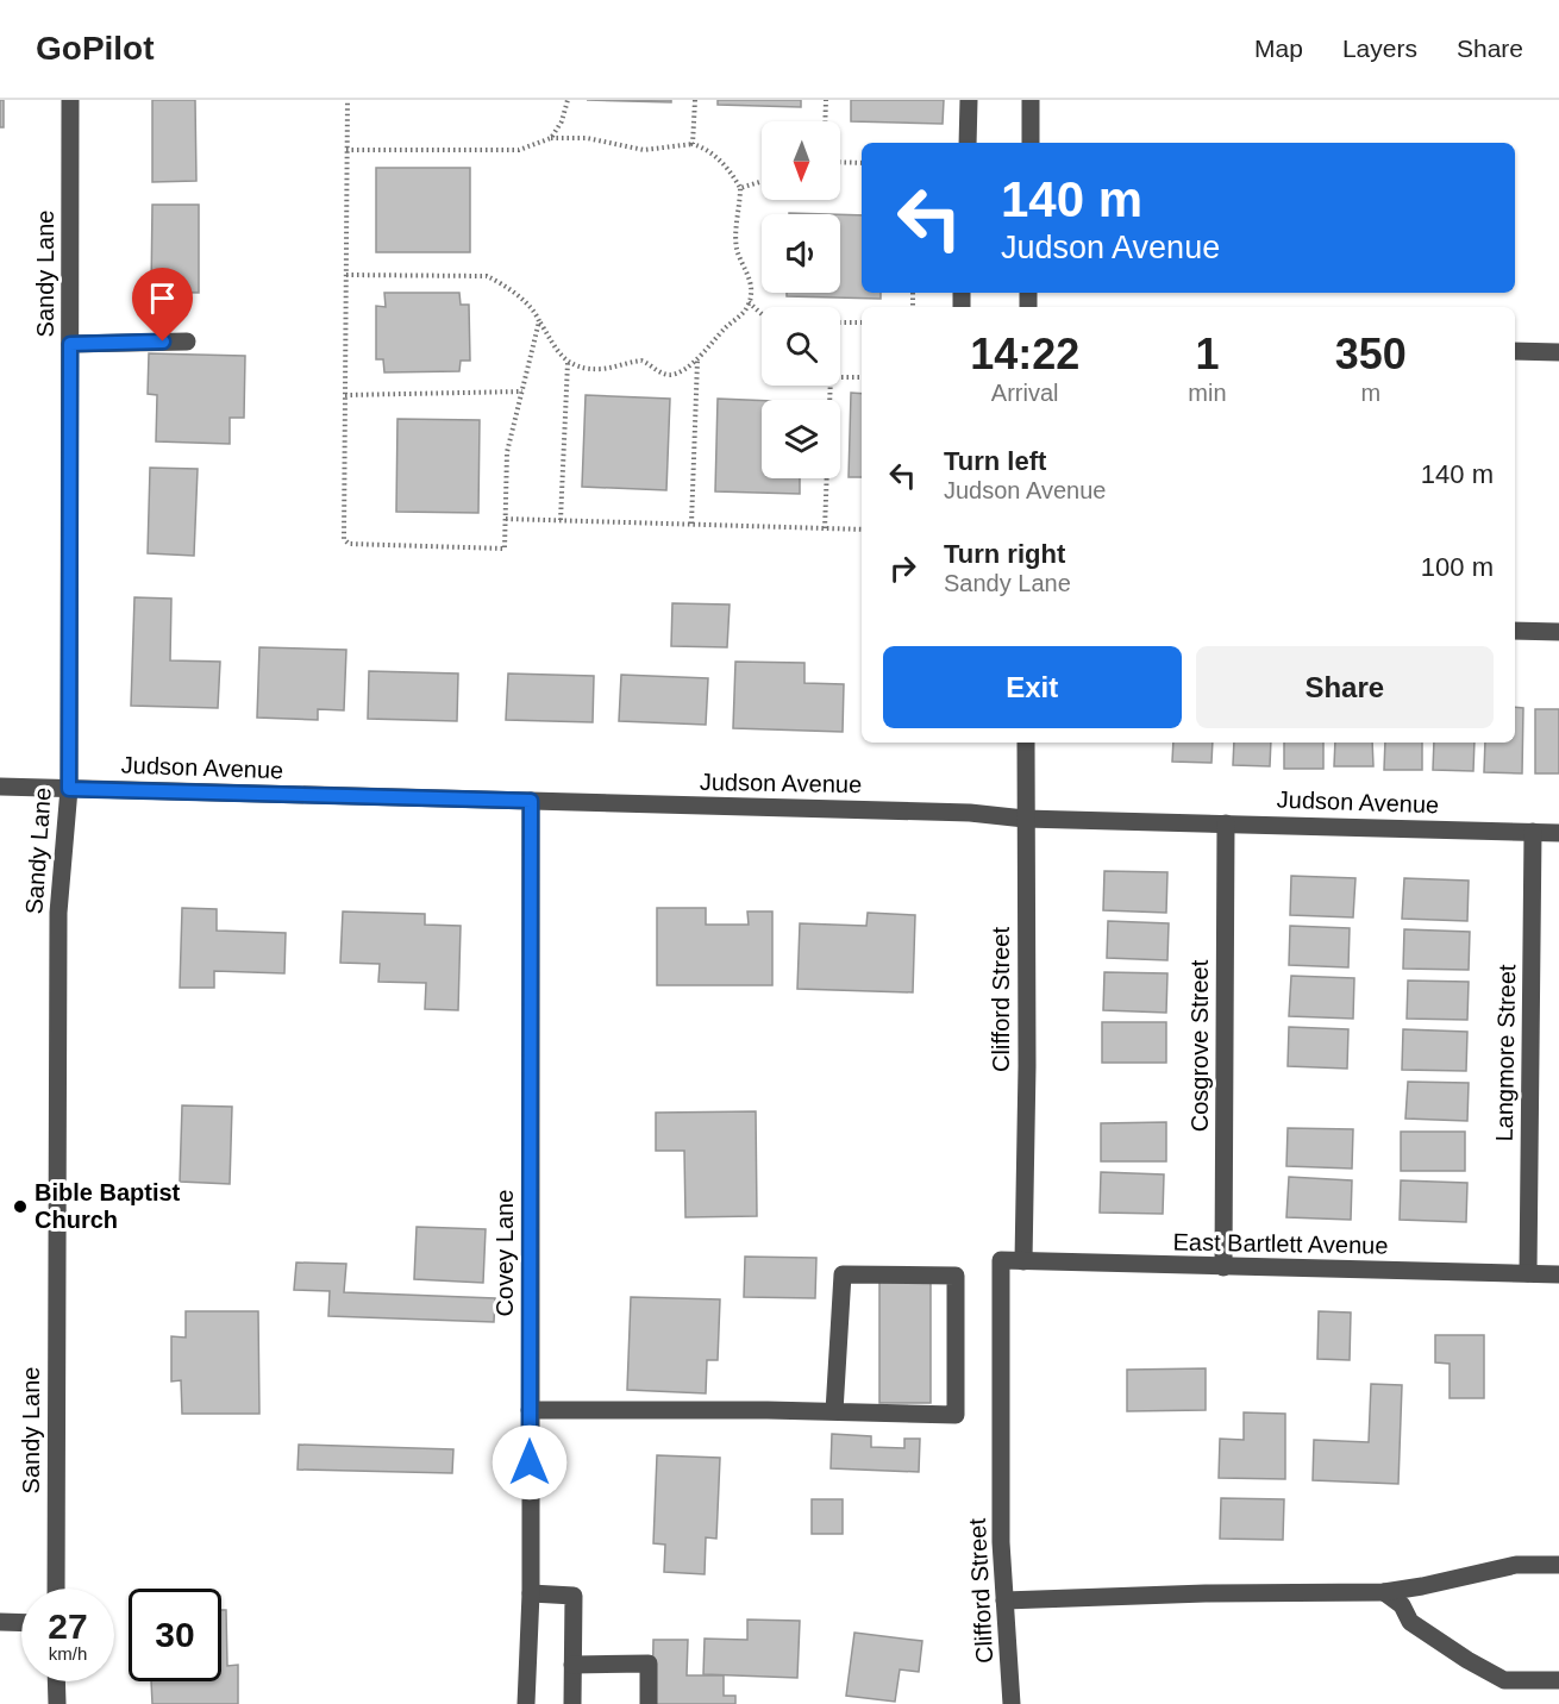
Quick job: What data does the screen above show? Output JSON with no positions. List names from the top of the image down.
{
  "streets": {
    "street": [
      "Sandy Lane",
      "Judson Avenue",
      "Clifford Street",
      "Cosgrove Street",
      "Langmore Street",
      "East Bartlett Avenue",
      "Covey Lane"
    ]
  },
  "crossings": [
    ["Sandy Lane", "Judson Avenue"],
    ["Judson Avenue", "Clifford Street"],
    ["Judson Avenue", "Cosgrove Street"],
    ["Judson Avenue", "Langmore Street"],
    ["Judson Avenue", "Covey Lane"],
    ["Clifford Street", "East Bartlett Avenue"],
    ["Cosgrove Street", "East Bartlett Avenue"],
    ["Langmore Street", "East Bartlett Avenue"]
  ],
  "places": ["Bible Baptist Church"],
  "north": "bottom",
  "page": {
    "header": "GoPilot",
    "nav": ["Map", "Layers", "Share"],
    "turn": ["140 m", "Judson Avenue"],
    "eta": [
      "14:22",
      "Arrival",
      "1",
      "min",
      "350",
      "m"
    ],
    "list": [
      {
        "name": "Turn left",
        "note": "Judson Avenue",
        "value": "140 m"
      },
      {
        "name": "Turn right",
        "note": "Sandy Lane",
        "value": "100 m"
      }
    ],
    "buttons": ["Exit", "Share"],
    "speed": "27 km/h",
    "limit": "30"
  }
}
